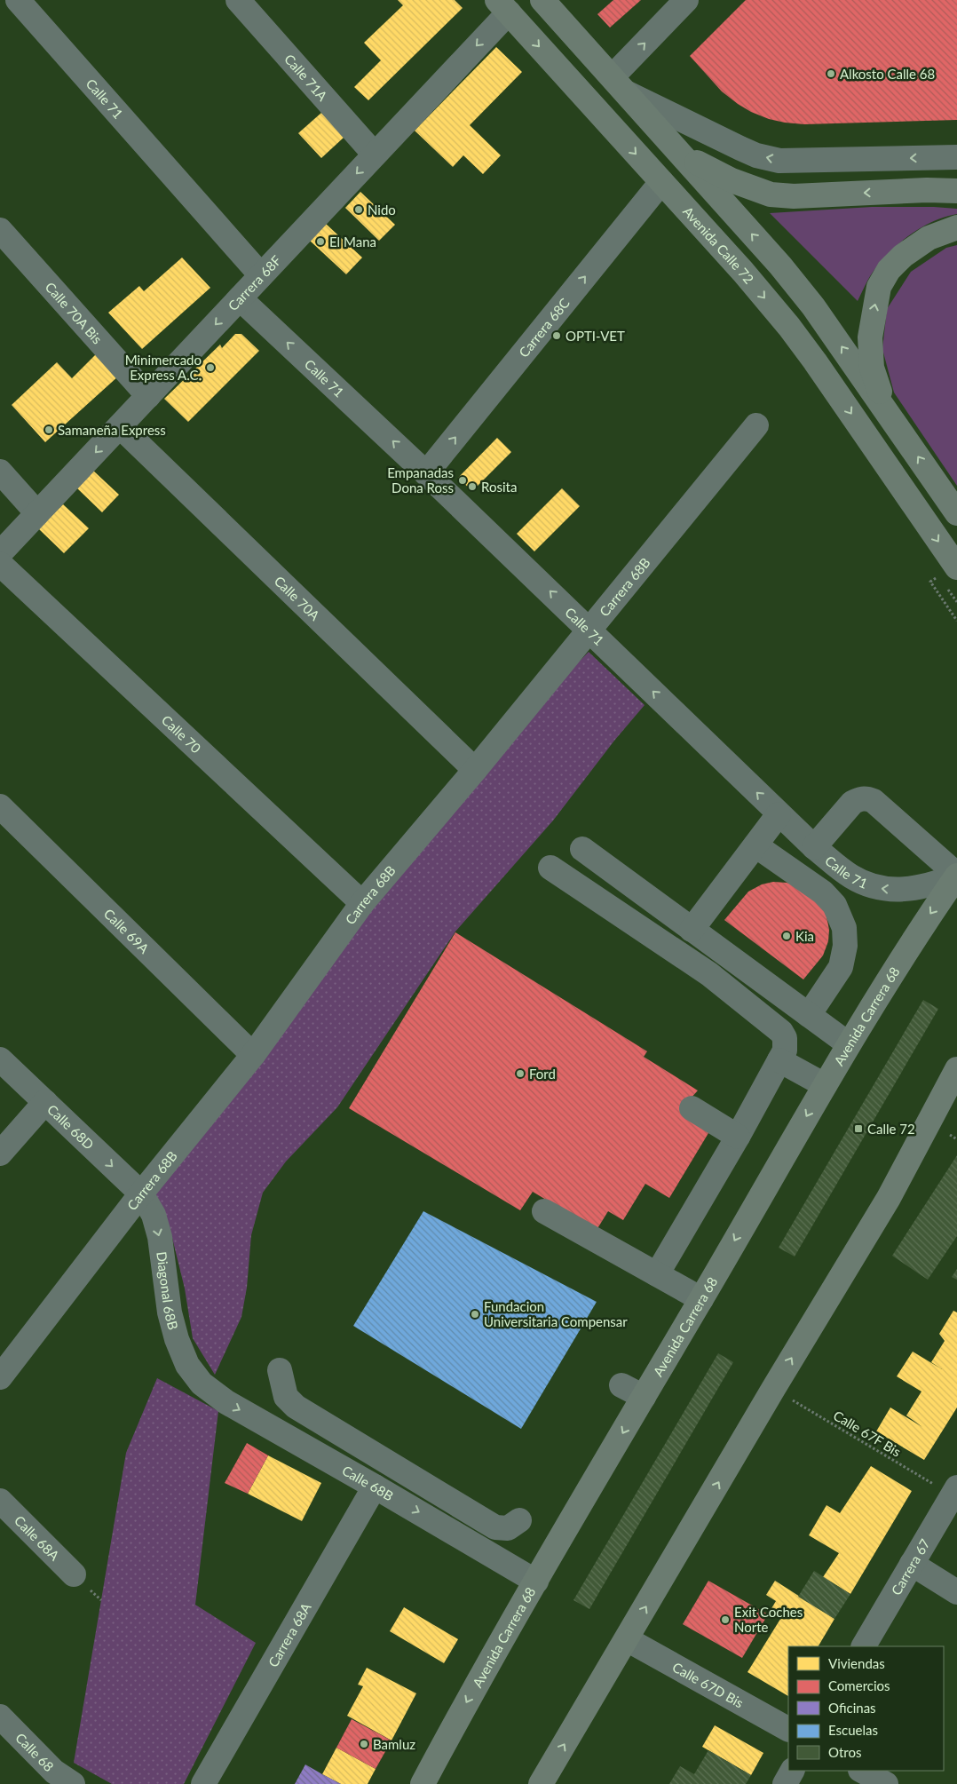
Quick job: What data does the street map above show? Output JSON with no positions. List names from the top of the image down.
{
  "streets": {
    "main road": ["Avenida Calle 72", "Avenida Carrera 68"],
    "street": [
      "Calle 71A",
      "Calle 71",
      "Carrera 68F",
      "Calle 70A Bis",
      "Carrera 68C",
      "Carrera 68B",
      "Calle 70A",
      "Calle 70",
      "Calle 69A",
      "Calle 68D",
      "Diagonal 68B",
      "Calle 68B",
      "Calle 68A",
      "Carrera 67",
      "Carrera 68A",
      "Calle 67D Bis",
      "Calle 68"
    ],
    "path": ["Calle 67F Bis"]
  },
  "crossings": [
    ["Calle 71A", "Carrera 68F"],
    ["Calle 71", "Carrera 68F"],
    ["Calle 71", "Carrera 68C"],
    ["Calle 71", "Carrera 68B"],
    ["Calle 71", "Avenida Carrera 68"],
    ["Avenida Calle 72", "Carrera 68F"],
    ["Avenida Calle 72", "Carrera 68C"],
    ["Carrera 68F", "Calle 70A Bis"],
    ["Carrera 68F", "Calle 70A"],
    ["Carrera 68B", "Calle 70A"],
    ["Carrera 68B", "Calle 70"],
    ["Carrera 68B", "Calle 69A"],
    ["Carrera 68B", "Calle 68D"],
    ["Carrera 68B", "Diagonal 68B"],
    ["Avenida Carrera 68", "Calle 68B"],
    ["Calle 68D", "Diagonal 68B"],
    ["Diagonal 68B", "Calle 68B"],
    ["Calle 67F Bis", "Carrera 67"],
    ["Calle 68B", "Carrera 68A"]
  ],
  "one_way": [
    "Carrera 68F",
    "Carrera 68C",
    "Calle 68D",
    "Diagonal 68B"
  ],
  "places": {
    "other": [
      "Alkosto Calle 68",
      "Nido",
      "El Mana",
      "OPTI-VET",
      "Minimercado Express A.C.",
      "Samaneña Express",
      "Empanadas Dona Ross",
      "Rosita",
      "Kia",
      "Ford",
      "Fundacion Universitaria Compensar",
      "Exit Coches Norte",
      "Bamluz"
    ],
    "transit": ["Calle 72"]
  },
  "legend": [
    "Viviendas",
    "Comercios",
    "Oficinas",
    "Escuelas",
    "Otros"
  ]
}
